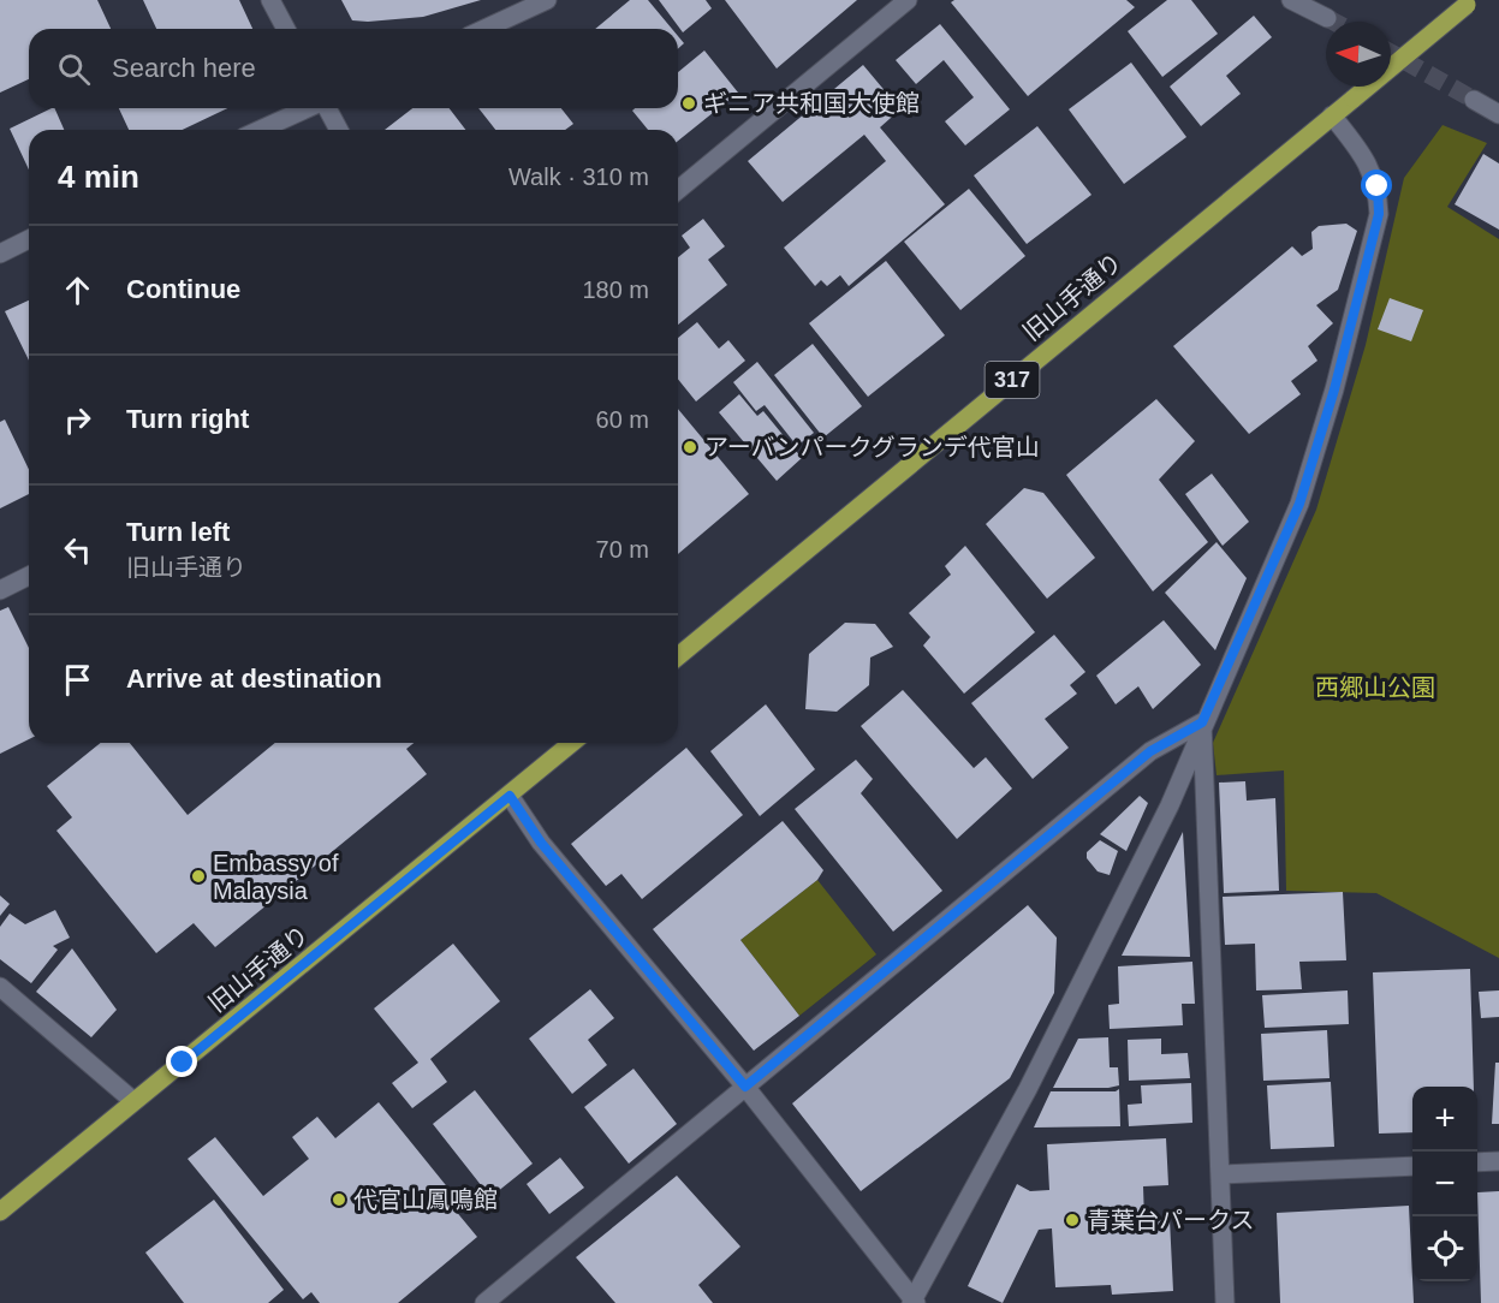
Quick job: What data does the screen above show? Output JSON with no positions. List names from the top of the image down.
{
  "streets": {
    "main road": ["旧山手通り", "317"]
  },
  "parks": ["西郷山公園"],
  "places": [
    "ギニア共和国大使館",
    "アーバンパークグランデ代官山",
    "Embassy of Malaysia",
    "代官山鳳鳴館",
    "青葉台パークス"
  ],
  "north": "left",
  "page": {
    "search": "Search here",
    "heading": ["4 min", "Walk · 310 m"],
    "list": [
      ["Continue", "180 m"],
      ["Turn right", "60 m"],
      ["Turn left", "旧山手通り", "70 m"],
      "Arrive at destination"
    ],
    "map_buttons": ["+", "−"]
  }
}
